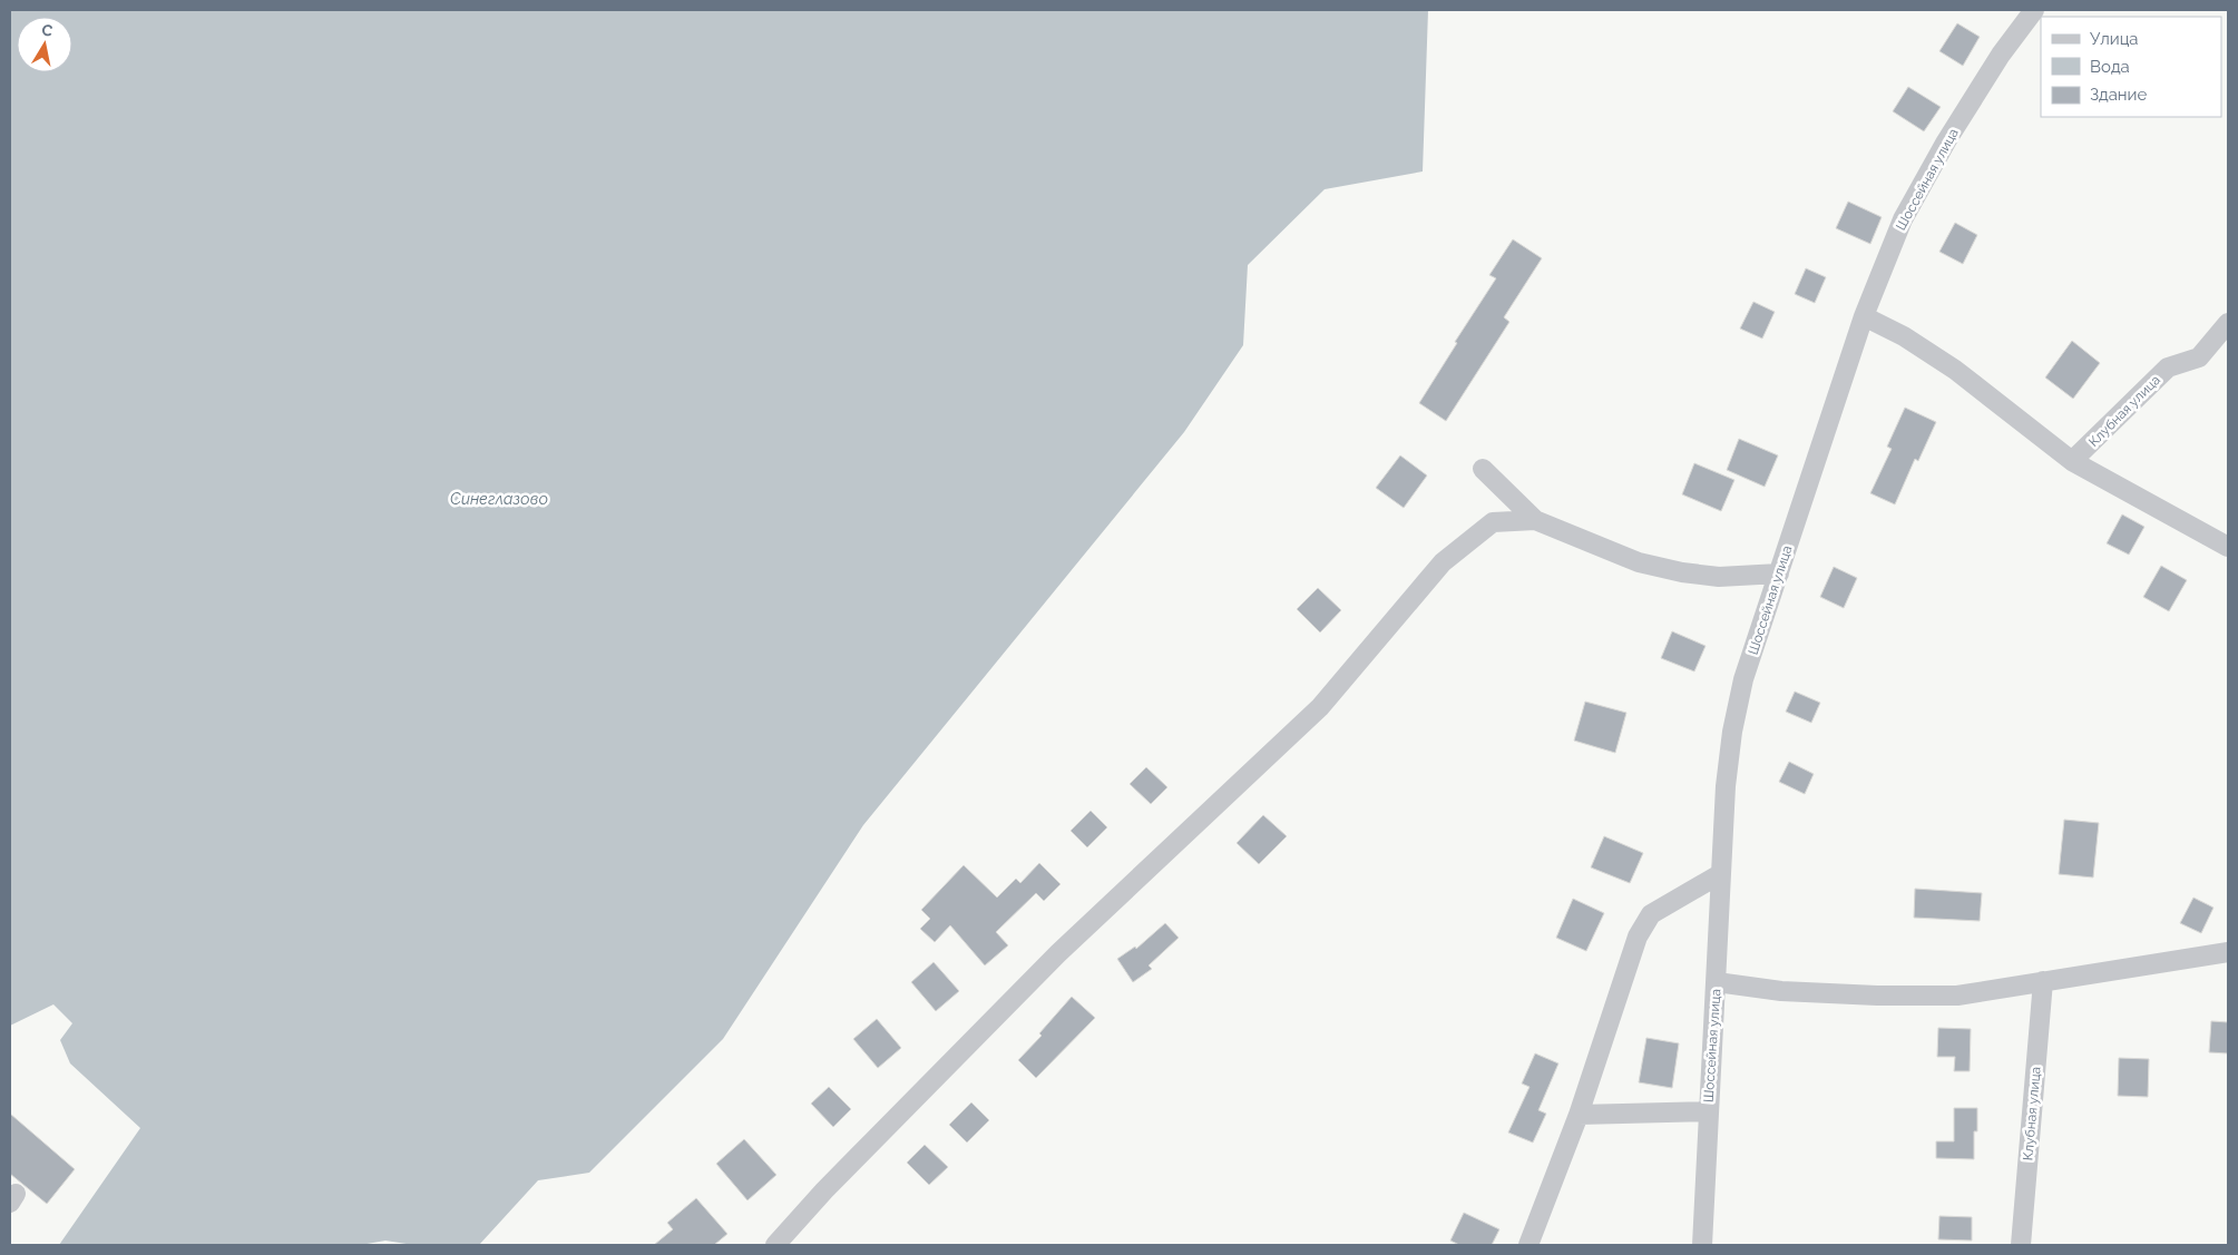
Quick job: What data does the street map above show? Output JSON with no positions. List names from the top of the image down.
{
  "streets": {
    "street": ["Шоссейная улица", "Клубная улица"]
  },
  "water": ["Синеглазово"],
  "legend": ["Улица", "Вода", "Здание"],
  "north": "top"
}
